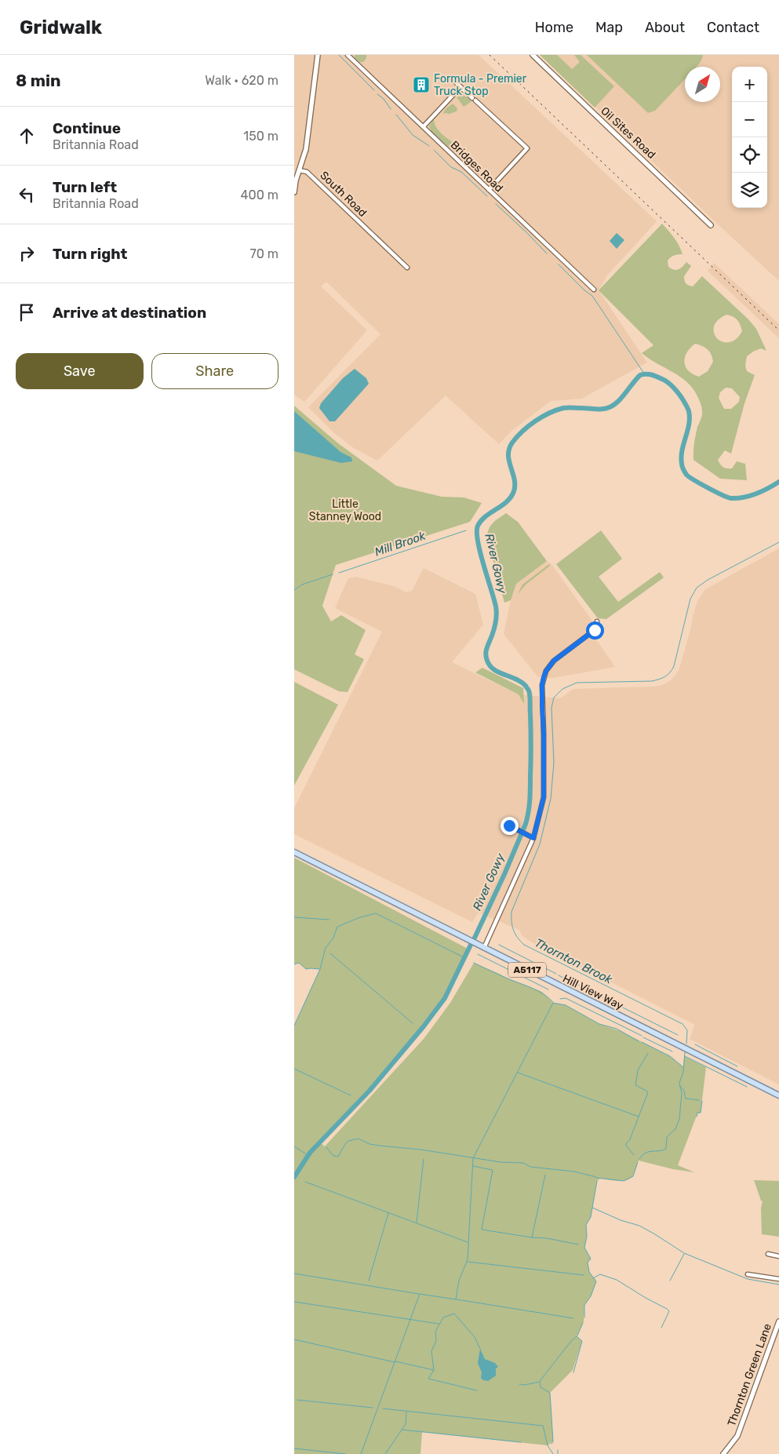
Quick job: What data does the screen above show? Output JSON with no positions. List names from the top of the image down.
{
  "streets": {
    "main road": ["A5117", "Hill View Way"],
    "street": [
      "Oil Sites Road",
      "Bridges Road",
      "South Road",
      "Thornton Green Lane"
    ]
  },
  "water": ["Mill Brook", "River Gowy", "Thornton Brook"],
  "parks": ["Little Stanney Wood"],
  "places": {
    "building": ["Formula - Premier Truck Stop"]
  },
  "north": "top right",
  "page": {
    "header": "Gridwalk",
    "nav": [
      "Home",
      "Map",
      "About",
      "Contact"
    ],
    "heading": ["8 min", "Walk · 620 m"],
    "map_buttons": ["+", "−"],
    "list": [
      ["Continue", "Britannia Road", "150 m"],
      ["Turn left", "Britannia Road", "400 m"],
      ["Turn right", "70 m"],
      "Arrive at destination"
    ],
    "buttons": ["Save", "Share"]
  }
}
